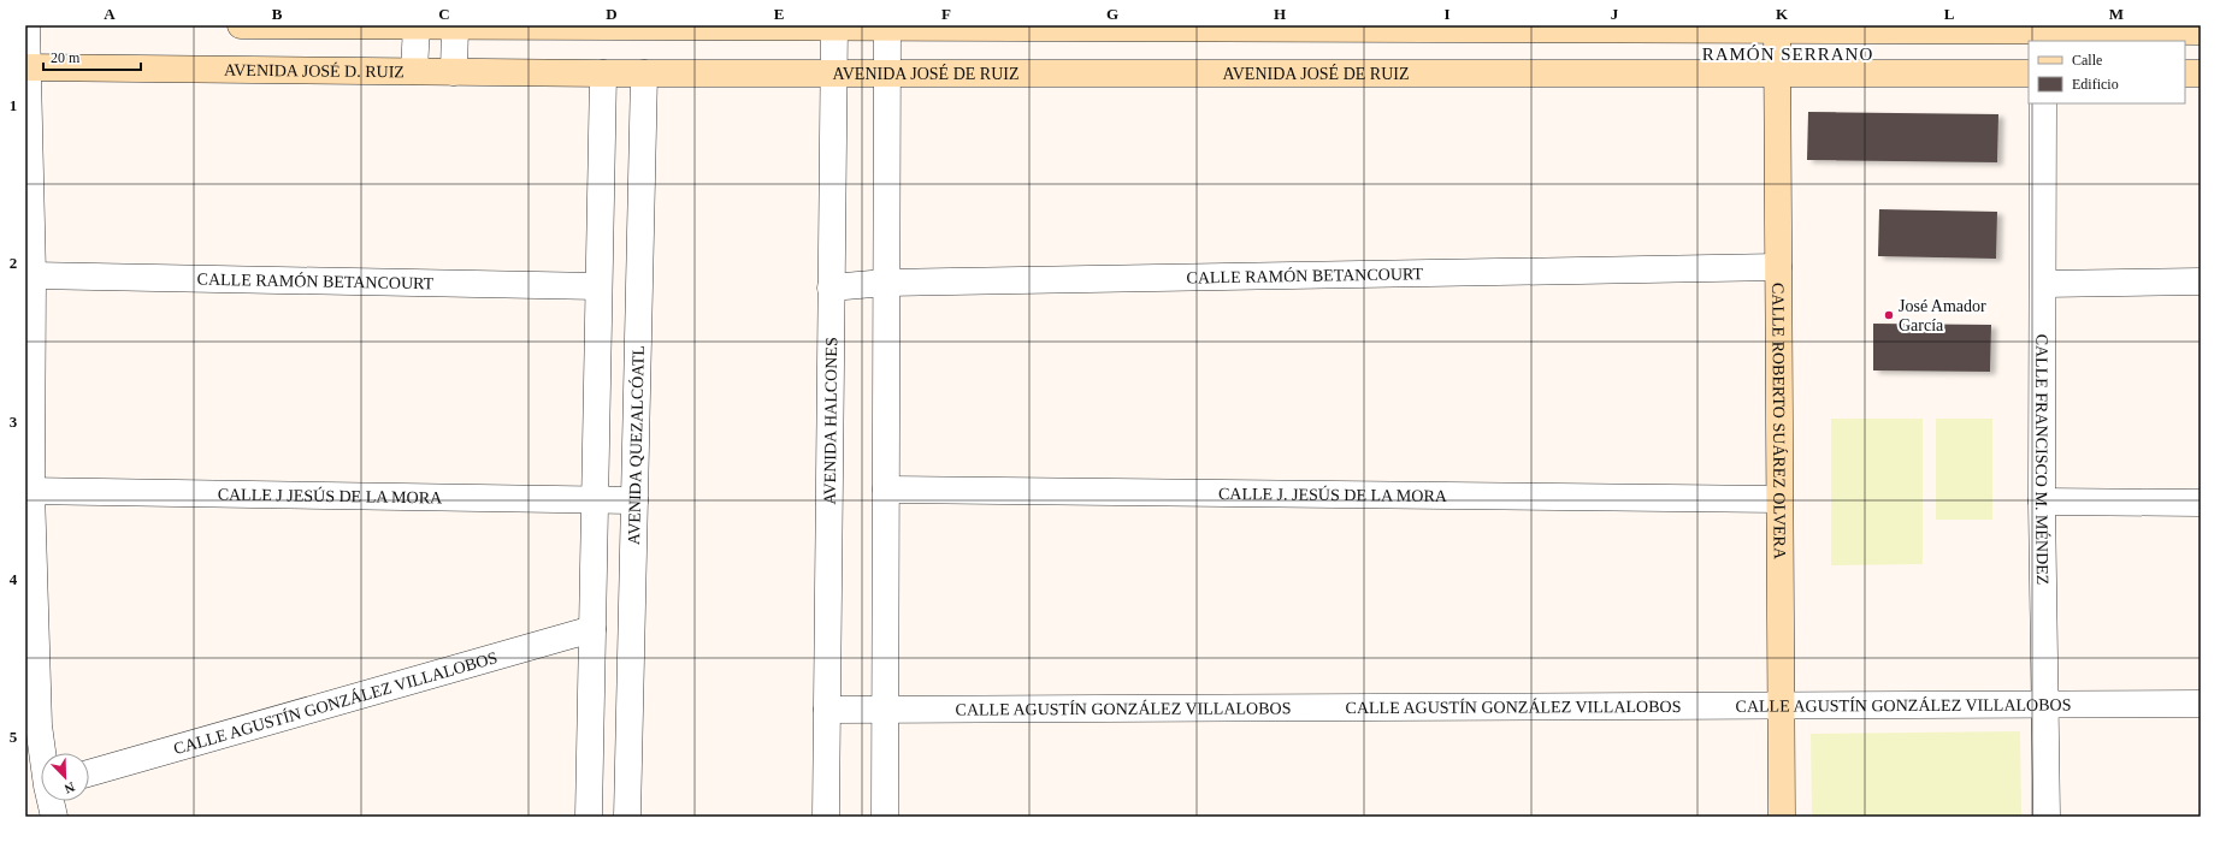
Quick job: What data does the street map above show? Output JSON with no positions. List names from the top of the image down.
{
  "streets": {
    "street": [
      "AVENIDA JOSÉ D. RUIZ",
      "AVENIDA JOSÉ DE RUIZ",
      "CALLE RAMÓN BETANCOURT",
      "AVENIDA HALCONES",
      "CALLE ROBERTO SUÁREZ OLVERA",
      "AVENIDA QUEZALCÓATL",
      "CALLE FRANCISCO M. MÉNDEZ",
      "CALLE J. JESÚS DE LA MORA",
      "CALLE J JESÚS DE LA MORA",
      "CALLE AGUSTÍN GONZÁLEZ VILLALOBOS"
    ]
  },
  "crossings": [
    ["AVENIDA JOSÉ D. RUIZ", "AVENIDA JOSÉ DE RUIZ"],
    ["AVENIDA JOSÉ DE RUIZ", "AVENIDA HALCONES"],
    ["AVENIDA JOSÉ DE RUIZ", "CALLE ROBERTO SUÁREZ OLVERA"],
    ["AVENIDA JOSÉ DE RUIZ", "AVENIDA QUEZALCÓATL"],
    ["CALLE RAMÓN BETANCOURT", "AVENIDA HALCONES"],
    ["CALLE RAMÓN BETANCOURT", "CALLE ROBERTO SUÁREZ OLVERA"],
    ["AVENIDA HALCONES", "CALLE AGUSTÍN GONZÁLEZ VILLALOBOS"],
    ["CALLE ROBERTO SUÁREZ OLVERA", "CALLE J. JESÚS DE LA MORA"],
    ["CALLE ROBERTO SUÁREZ OLVERA", "CALLE AGUSTÍN GONZÁLEZ VILLALOBOS"],
    ["AVENIDA QUEZALCÓATL", "CALLE J JESÚS DE LA MORA"],
    ["CALLE FRANCISCO M. MÉNDEZ", "CALLE AGUSTÍN GONZÁLEZ VILLALOBOS"]
  ],
  "districts": ["RAMÓN SERRANO"],
  "places": ["José Amador García"],
  "legend": ["Calle", "Edificio"],
  "scale_bar": "20 m",
  "north": "bottom right",
  "grid": {
    "columns": [
      "A",
      "B",
      "C",
      "D",
      "E",
      "F",
      "G",
      "H",
      "I",
      "J",
      "K",
      "L",
      "M"
    ],
    "rows": [
      "1",
      "2",
      "3",
      "4",
      "5"
    ]
  }
}
